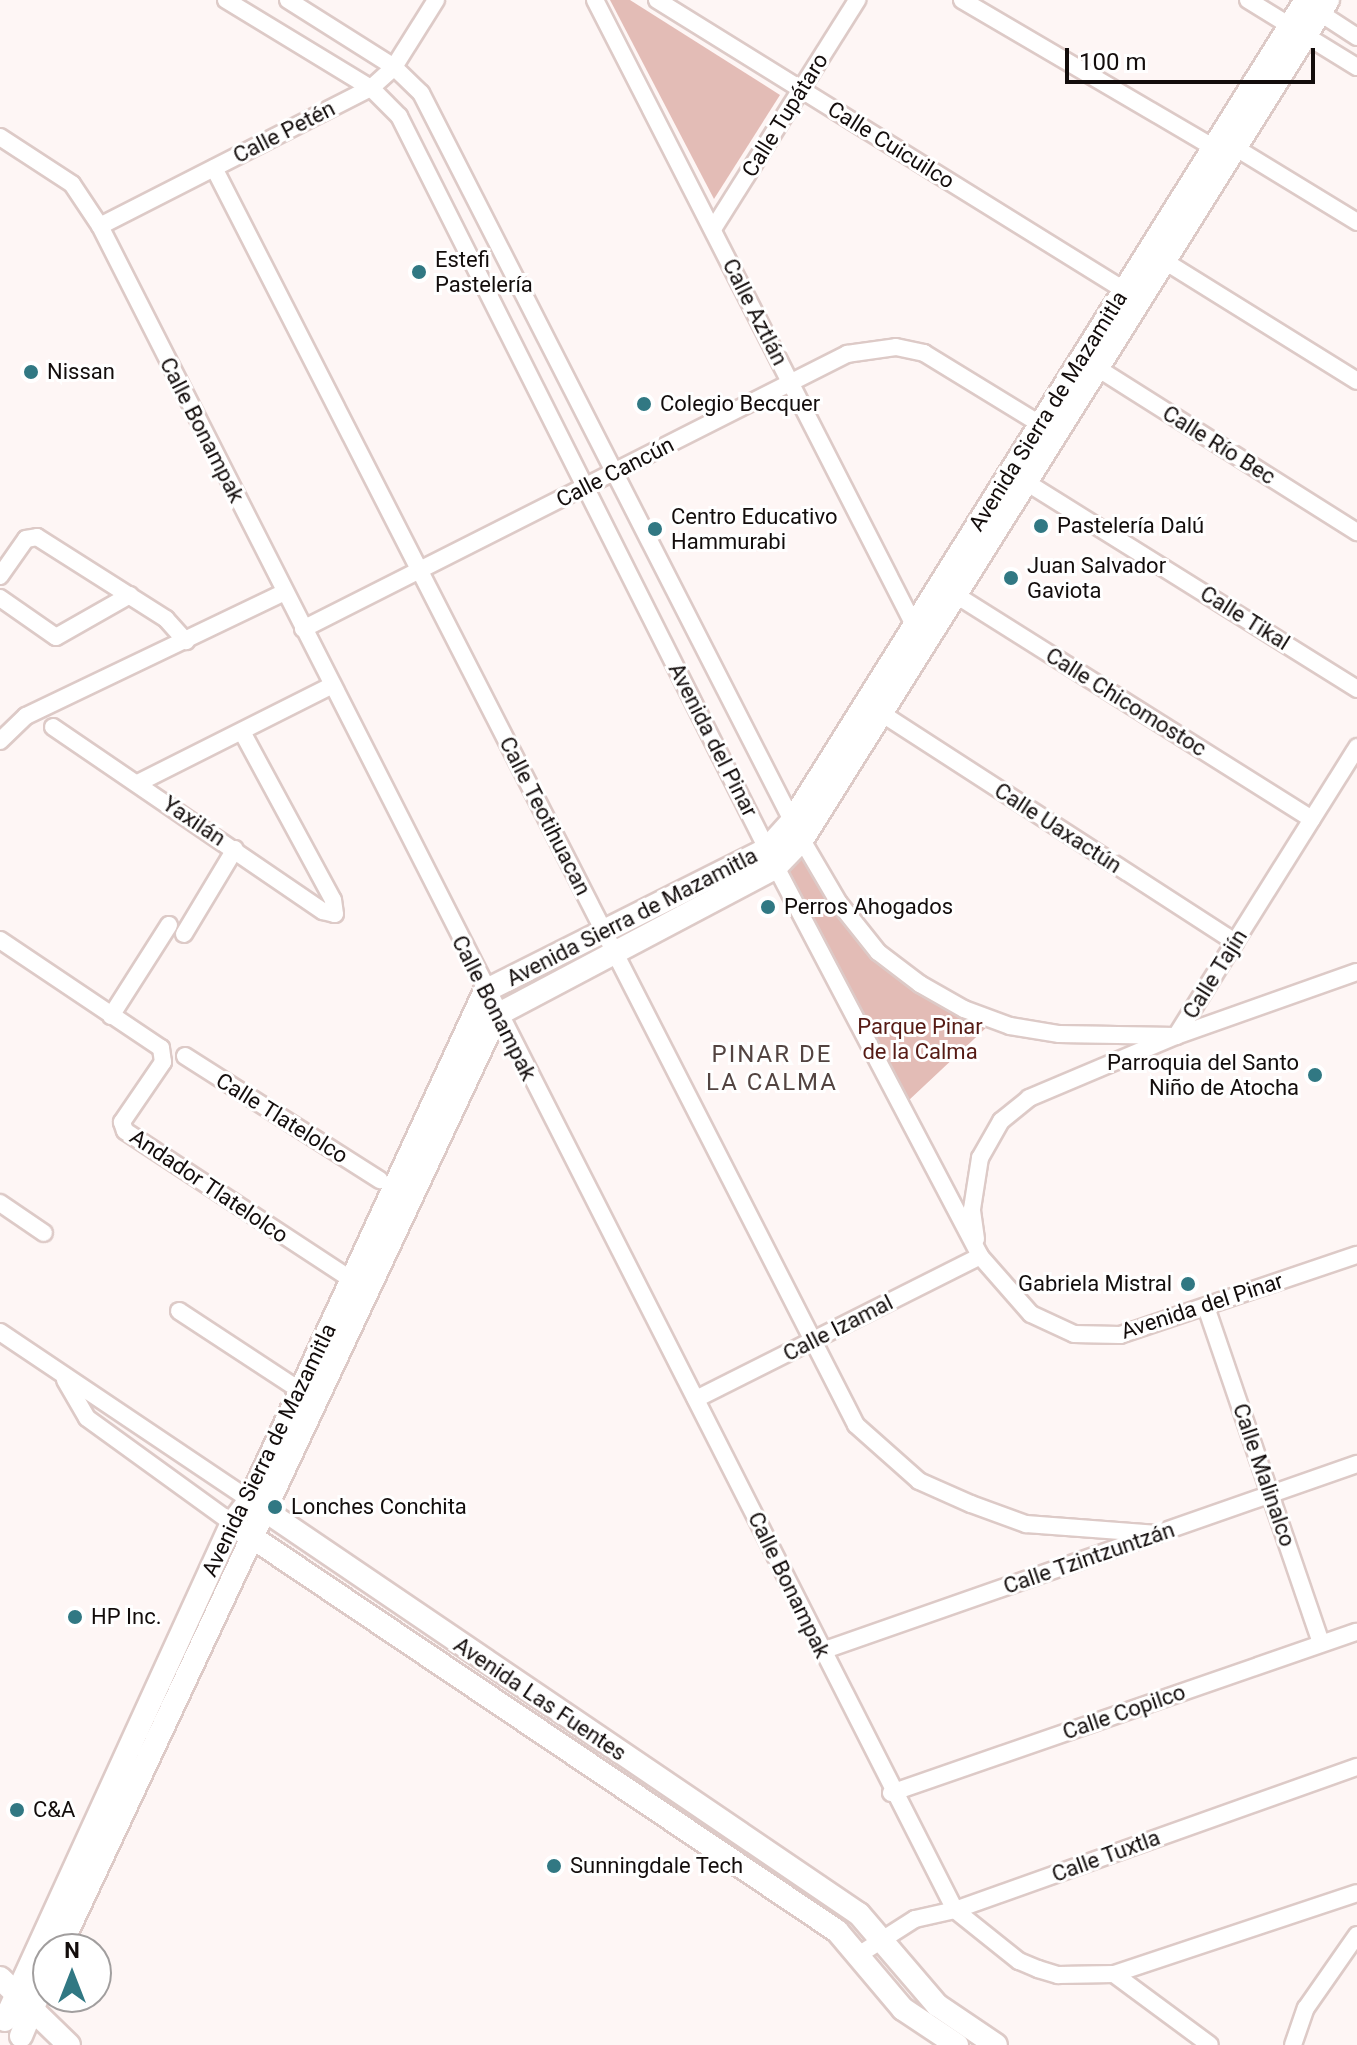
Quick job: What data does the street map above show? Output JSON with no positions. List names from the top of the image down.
{
  "streets": {
    "street": [
      "Calle Tupátaro",
      "Calle Petén",
      "Calle Cuicuilco",
      "Calle Aztlán",
      "Avenida Sierra de Mazamitla",
      "Calle Bonampak",
      "Calle Río Bec",
      "Calle Cancún",
      "Calle Tikal",
      "Calle Chicomostoc",
      "Avenida del Pinar",
      "Calle Teotihuacan",
      "Yaxilán",
      "Calle Uaxactún",
      "Calle Tajín",
      "Calle Tlatelolco",
      "Andador Tlatelolco",
      "Calle Izamal",
      "Calle Malinalco",
      "Calle Tzintzuntzán",
      "Avenida Las Fuentes",
      "Calle Copilco",
      "Calle Tuxtla"
    ]
  },
  "crossings": [
    ["Calle Tupátaro", "Calle Cuicuilco"],
    ["Calle Tupátaro", "Calle Aztlán"],
    ["Calle Petén", "Calle Bonampak"],
    ["Calle Petén", "Avenida del Pinar"],
    ["Calle Petén", "Calle Teotihuacan"],
    ["Calle Cuicuilco", "Avenida Sierra de Mazamitla"],
    ["Calle Aztlán", "Avenida Sierra de Mazamitla"],
    ["Calle Aztlán", "Calle Cancún"],
    ["Avenida Sierra de Mazamitla", "Calle Bonampak"],
    ["Avenida Sierra de Mazamitla", "Calle Río Bec"],
    ["Avenida Sierra de Mazamitla", "Calle Cancún"],
    ["Avenida Sierra de Mazamitla", "Calle Tikal"],
    ["Avenida Sierra de Mazamitla", "Calle Chicomostoc"],
    ["Avenida Sierra de Mazamitla", "Avenida del Pinar"],
    ["Avenida Sierra de Mazamitla", "Calle Teotihuacan"],
    ["Avenida Sierra de Mazamitla", "Calle Uaxactún"],
    ["Avenida Sierra de Mazamitla", "Andador Tlatelolco"],
    ["Avenida Sierra de Mazamitla", "Avenida Las Fuentes"],
    ["Calle Bonampak", "Calle Cancún"],
    ["Calle Bonampak", "Calle Izamal"],
    ["Calle Bonampak", "Calle Tzintzuntzán"],
    ["Calle Bonampak", "Calle Copilco"],
    ["Calle Bonampak", "Calle Tuxtla"],
    ["Calle Cancún", "Avenida del Pinar"],
    ["Calle Cancún", "Calle Teotihuacan"],
    ["Calle Chicomostoc", "Calle Tajín"],
    ["Avenida del Pinar", "Calle Tajín"],
    ["Avenida del Pinar", "Calle Izamal"],
    ["Avenida del Pinar", "Calle Malinalco"],
    ["Calle Teotihuacan", "Calle Izamal"],
    ["Calle Teotihuacan", "Calle Tzintzuntzán"],
    ["Calle Uaxactún", "Calle Tajín"],
    ["Calle Tajín", "Calle Izamal"],
    ["Calle Malinalco", "Calle Tzintzuntzán"],
    ["Calle Malinalco", "Calle Copilco"],
    ["Avenida Las Fuentes", "Calle Tuxtla"]
  ],
  "districts": ["PINAR DE LA CALMA"],
  "parks": ["Parque Pinar de la Calma"],
  "places": [
    "Estefi Pastelería",
    "Nissan",
    "Colegio Becquer",
    "Pastelería Dalú",
    "Centro Educativo Hammurabi",
    "Juan Salvador Gaviota",
    "Perros Ahogados",
    "Parroquia del Santo Niño de Atocha",
    "Gabriela Mistral",
    "Lonches Conchita",
    "HP Inc.",
    "C&A",
    "Sunningdale Tech"
  ],
  "scale_bar": "100 m",
  "north": "top"
}
